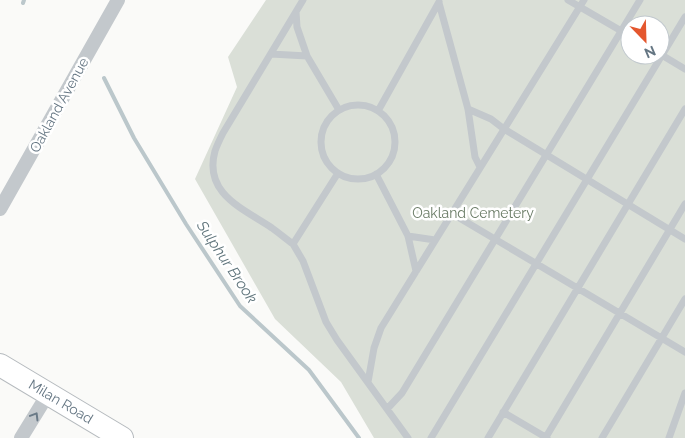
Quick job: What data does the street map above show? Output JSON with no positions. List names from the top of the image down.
{
  "streets": {
    "main road": ["Milan Road"],
    "street": ["Oakland Avenue"]
  },
  "water": ["Sulphur Brook"],
  "parks": ["Oakland Cemetery"],
  "north": "bottom right"
}
